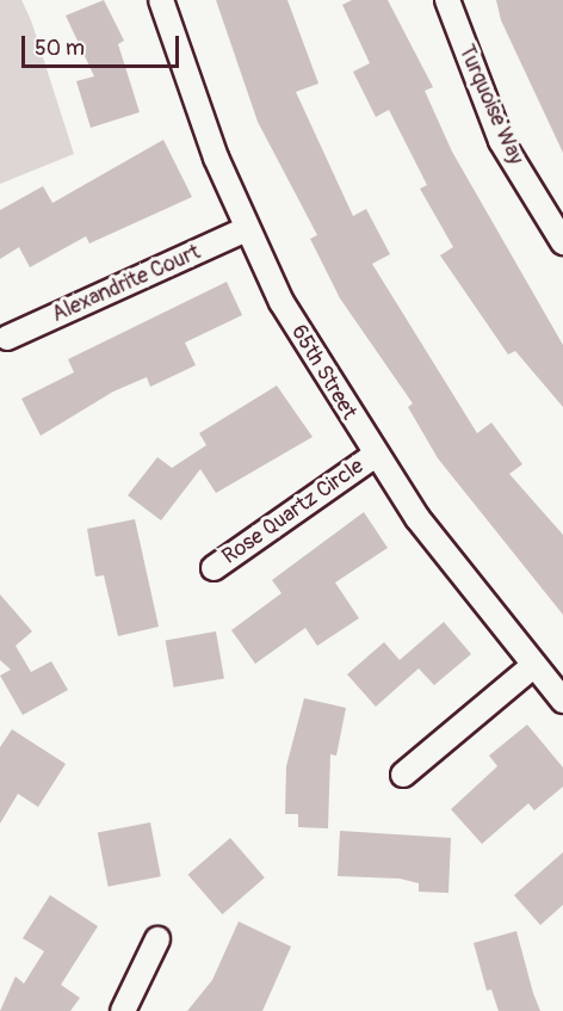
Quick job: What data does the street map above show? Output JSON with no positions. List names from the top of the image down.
{
  "streets": {
    "street": [
      "Turquoise Way",
      "Alexandrite Court",
      "65th Street",
      "Rose Quartz Circle"
    ]
  },
  "crossings": [
    ["Alexandrite Court", "65th Street"],
    ["65th Street", "Rose Quartz Circle"]
  ],
  "scale_bar": "50 m"
}
